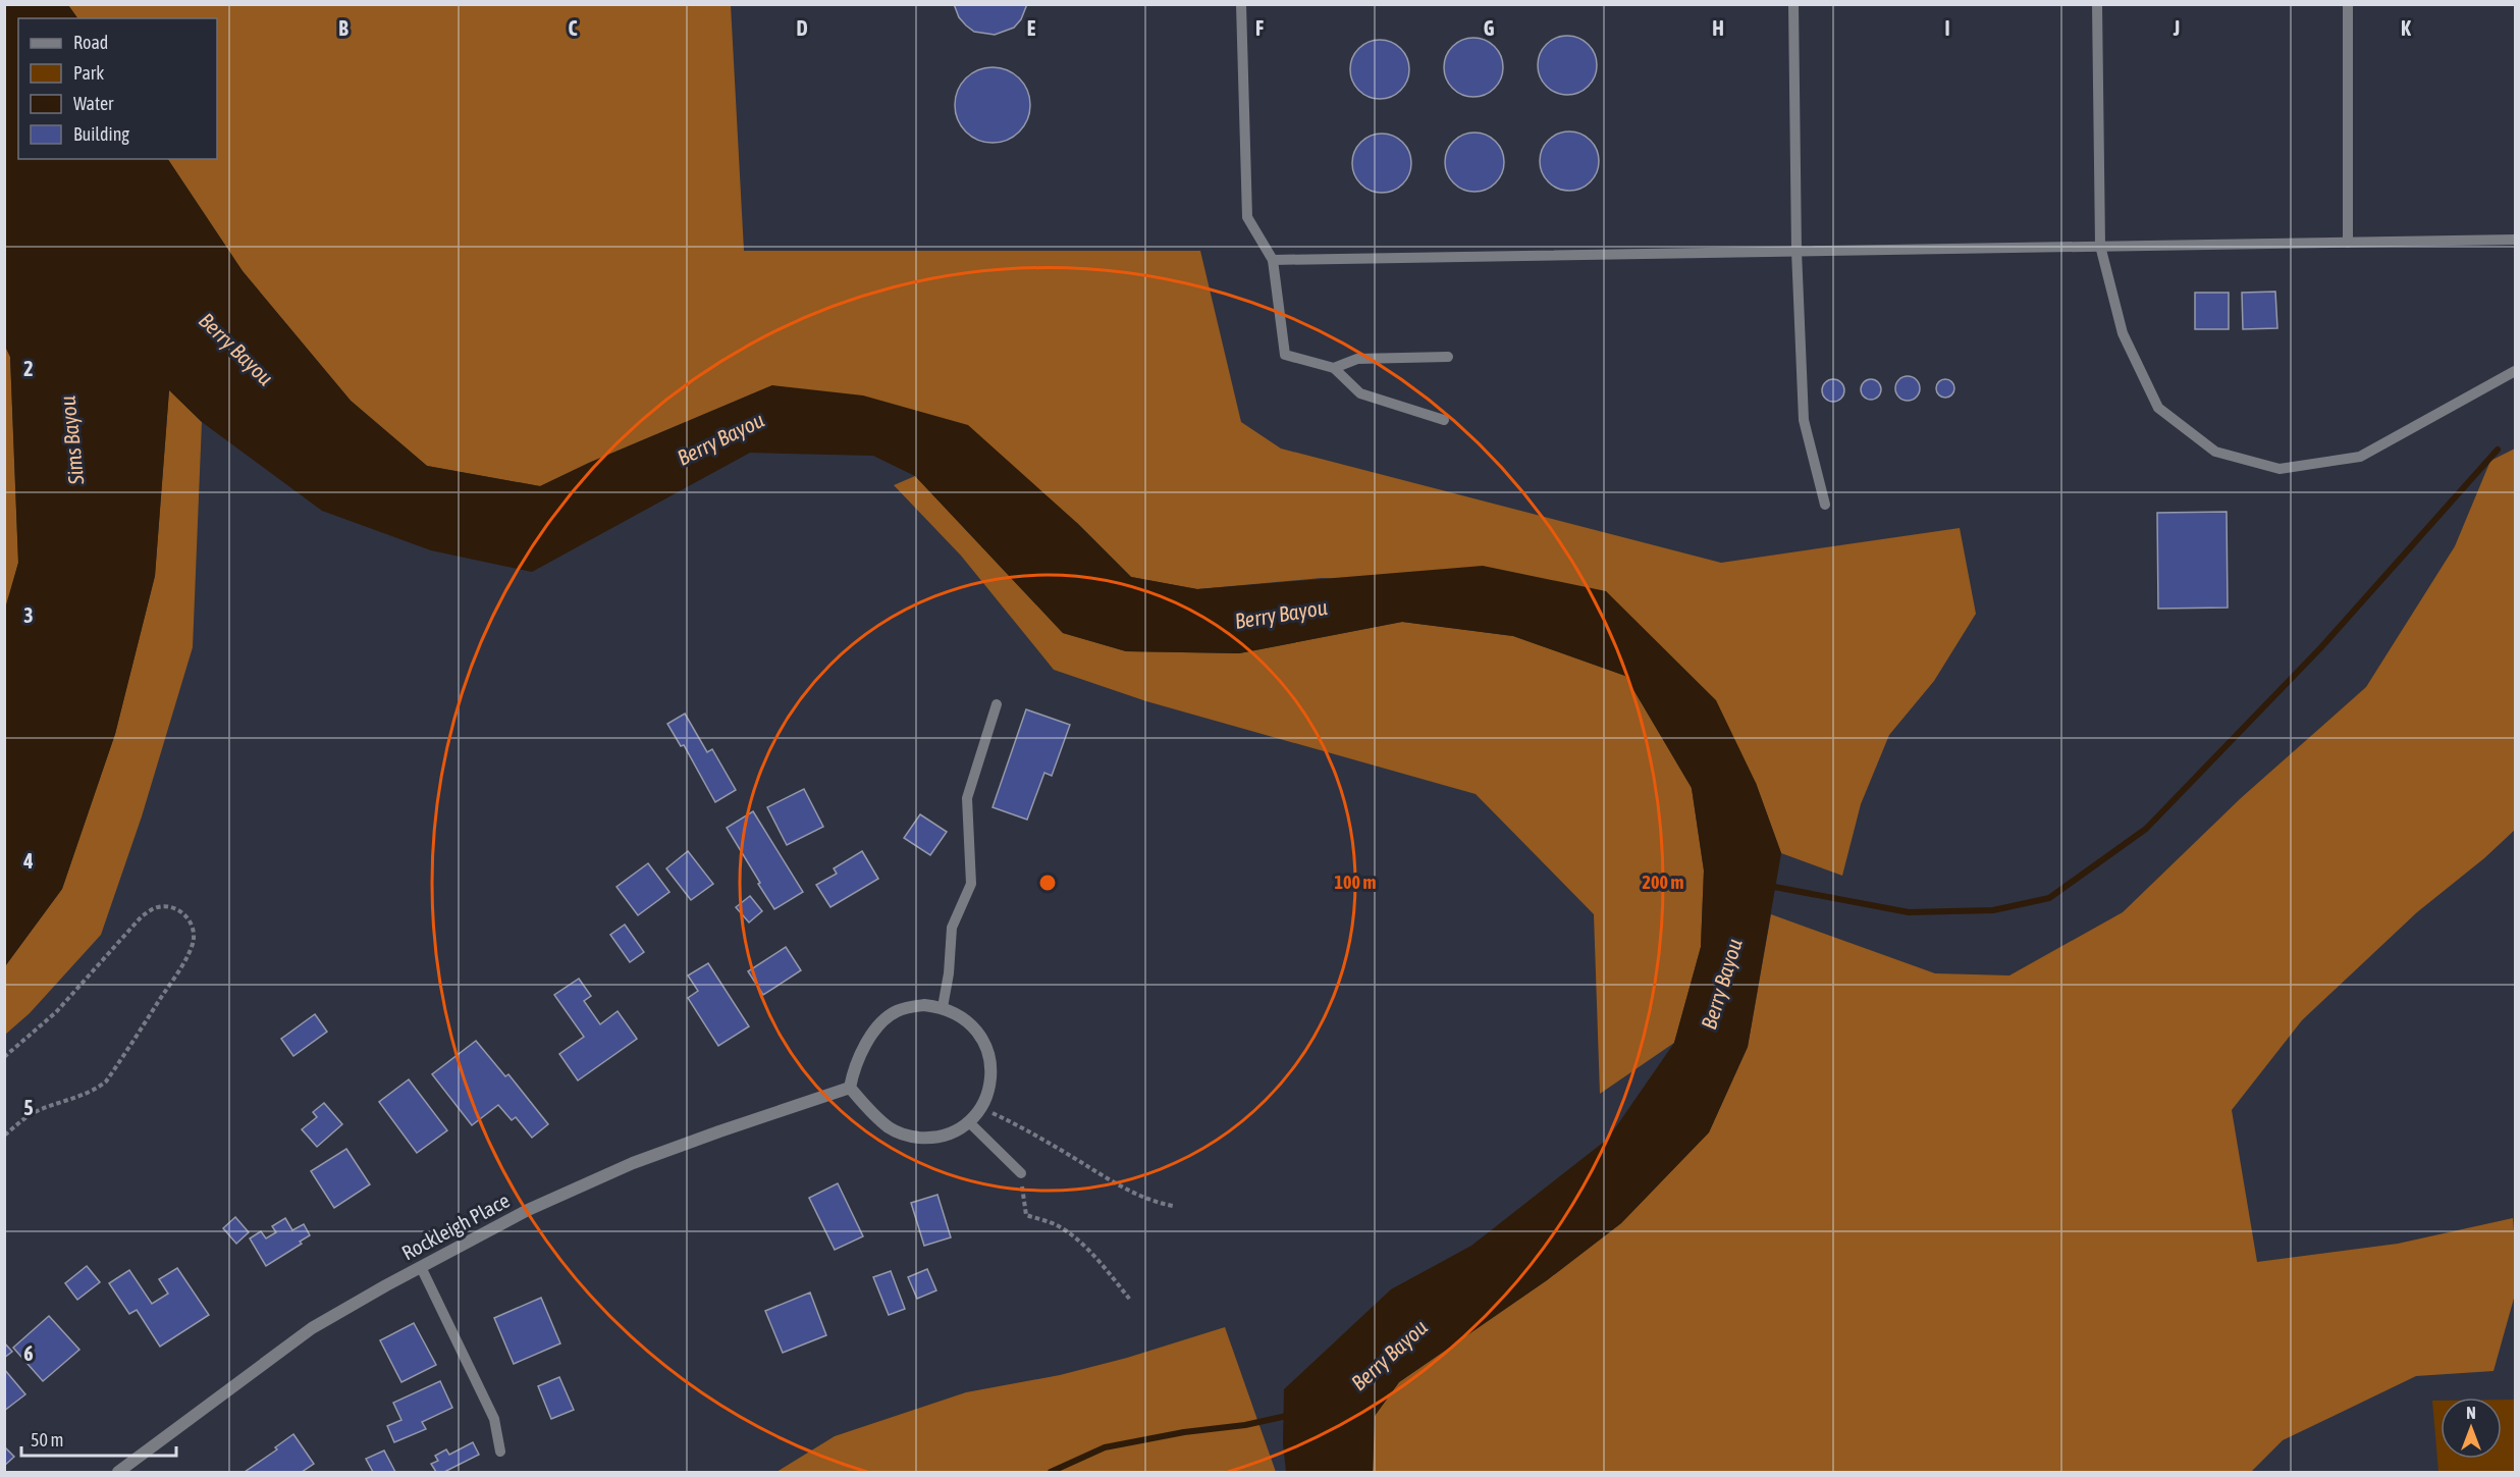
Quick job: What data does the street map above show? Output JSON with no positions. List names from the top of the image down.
{
  "streets": {
    "street": ["Rockleigh Place"]
  },
  "water": ["Berry Bayou", "Sims Bayou"],
  "legend": [
    "Road",
    "Park",
    "Water",
    "Building"
  ],
  "scale_bar": "50 m",
  "north": "top",
  "grid": {
    "columns": [
      "B",
      "C",
      "D",
      "E",
      "F",
      "G",
      "H",
      "I",
      "J",
      "K"
    ],
    "rows": [
      "2",
      "3",
      "4",
      "5",
      "6"
    ]
  },
  "rings": ["100 m", "200 m"]
}
